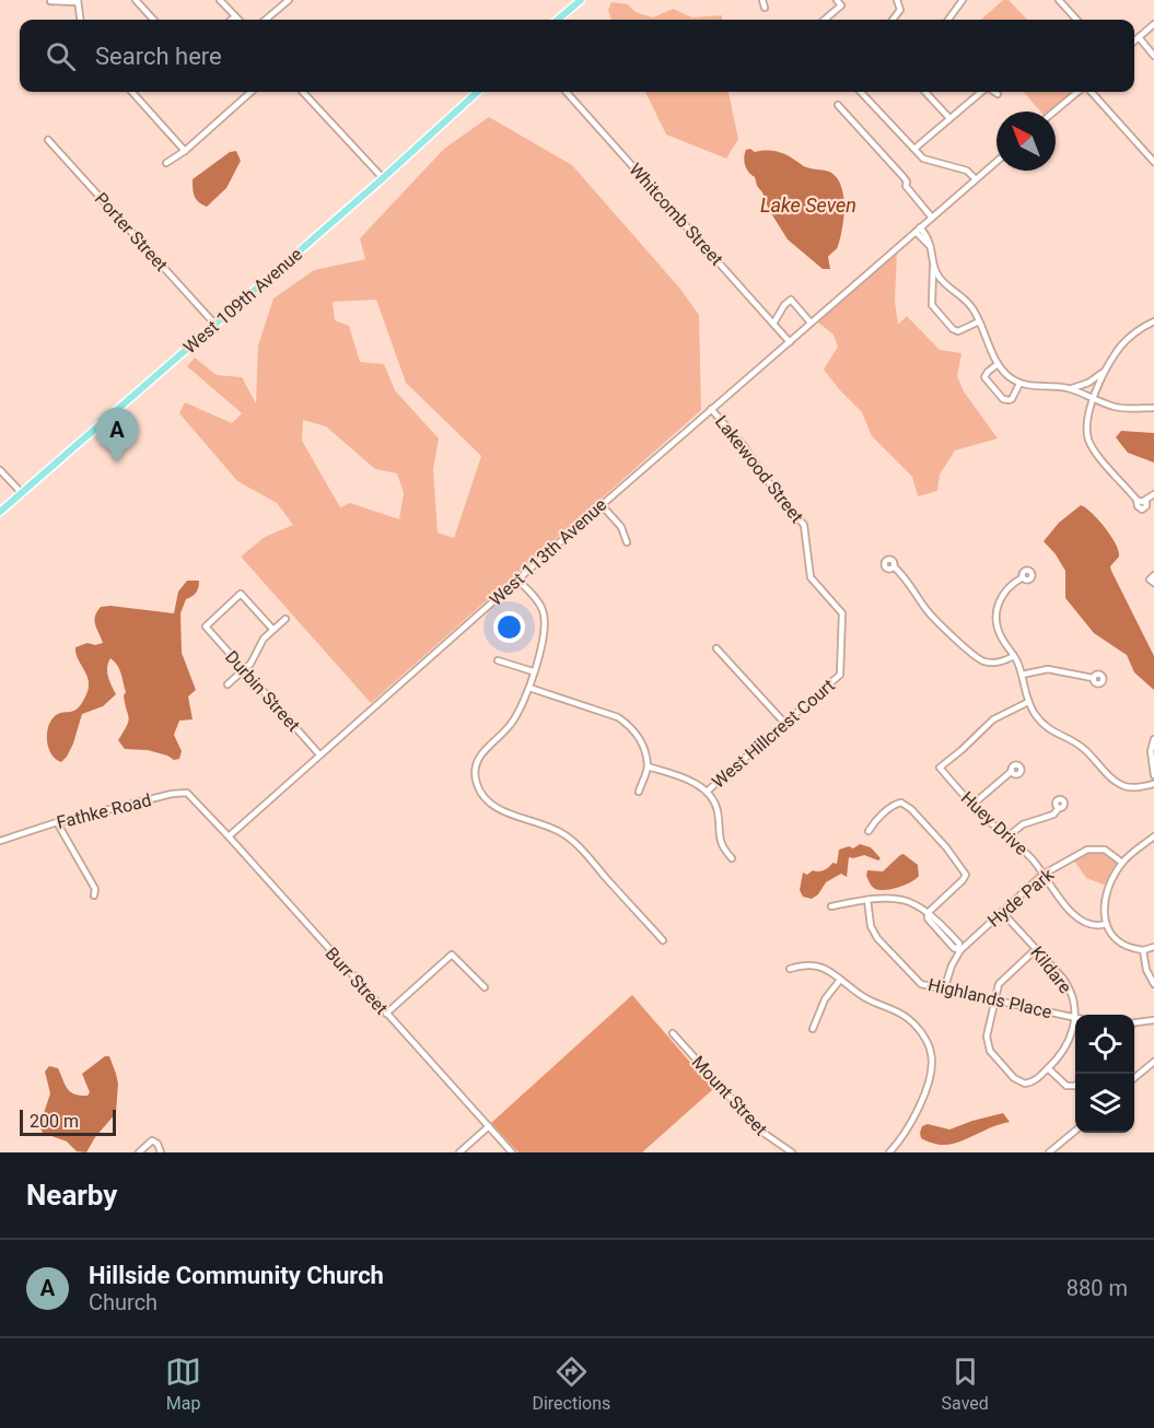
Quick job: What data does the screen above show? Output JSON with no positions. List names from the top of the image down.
{
  "streets": {
    "main road": ["West 109th Avenue"],
    "street": [
      "Whitcomb Street",
      "Porter Street",
      "Lakewood Street",
      "West 113th Avenue",
      "Durbin Street",
      "West Hillcrest Court",
      "Fathke Road",
      "Huey Drive",
      "Hyde Park",
      "Kildare",
      "Burr Street",
      "Highlands Place",
      "Mount Street"
    ]
  },
  "crossings": [
    ["Whitcomb Street", "West 113th Avenue"],
    ["Porter Street", "West 109th Avenue"],
    ["Lakewood Street", "West 113th Avenue"],
    ["Lakewood Street", "West Hillcrest Court"],
    ["West 113th Avenue", "Durbin Street"],
    ["West 113th Avenue", "Burr Street"],
    ["Fathke Road", "Burr Street"],
    ["Huey Drive", "Hyde Park"],
    ["Hyde Park", "Kildare"],
    ["Hyde Park", "Highlands Place"],
    ["Kildare", "Highlands Place"]
  ],
  "water": ["Lake Seven"],
  "scale_bar": "200 m",
  "north": "top left",
  "page": {
    "search": "Search here",
    "pins": "A",
    "scale": "200 m",
    "heading": "Nearby",
    "list": [
      {
        "mark": "A",
        "name": "Hillside Community Church",
        "note": "Church",
        "value": "880 m"
      }
    ],
    "nav": ["Map", "Directions", "Saved"]
  }
}
